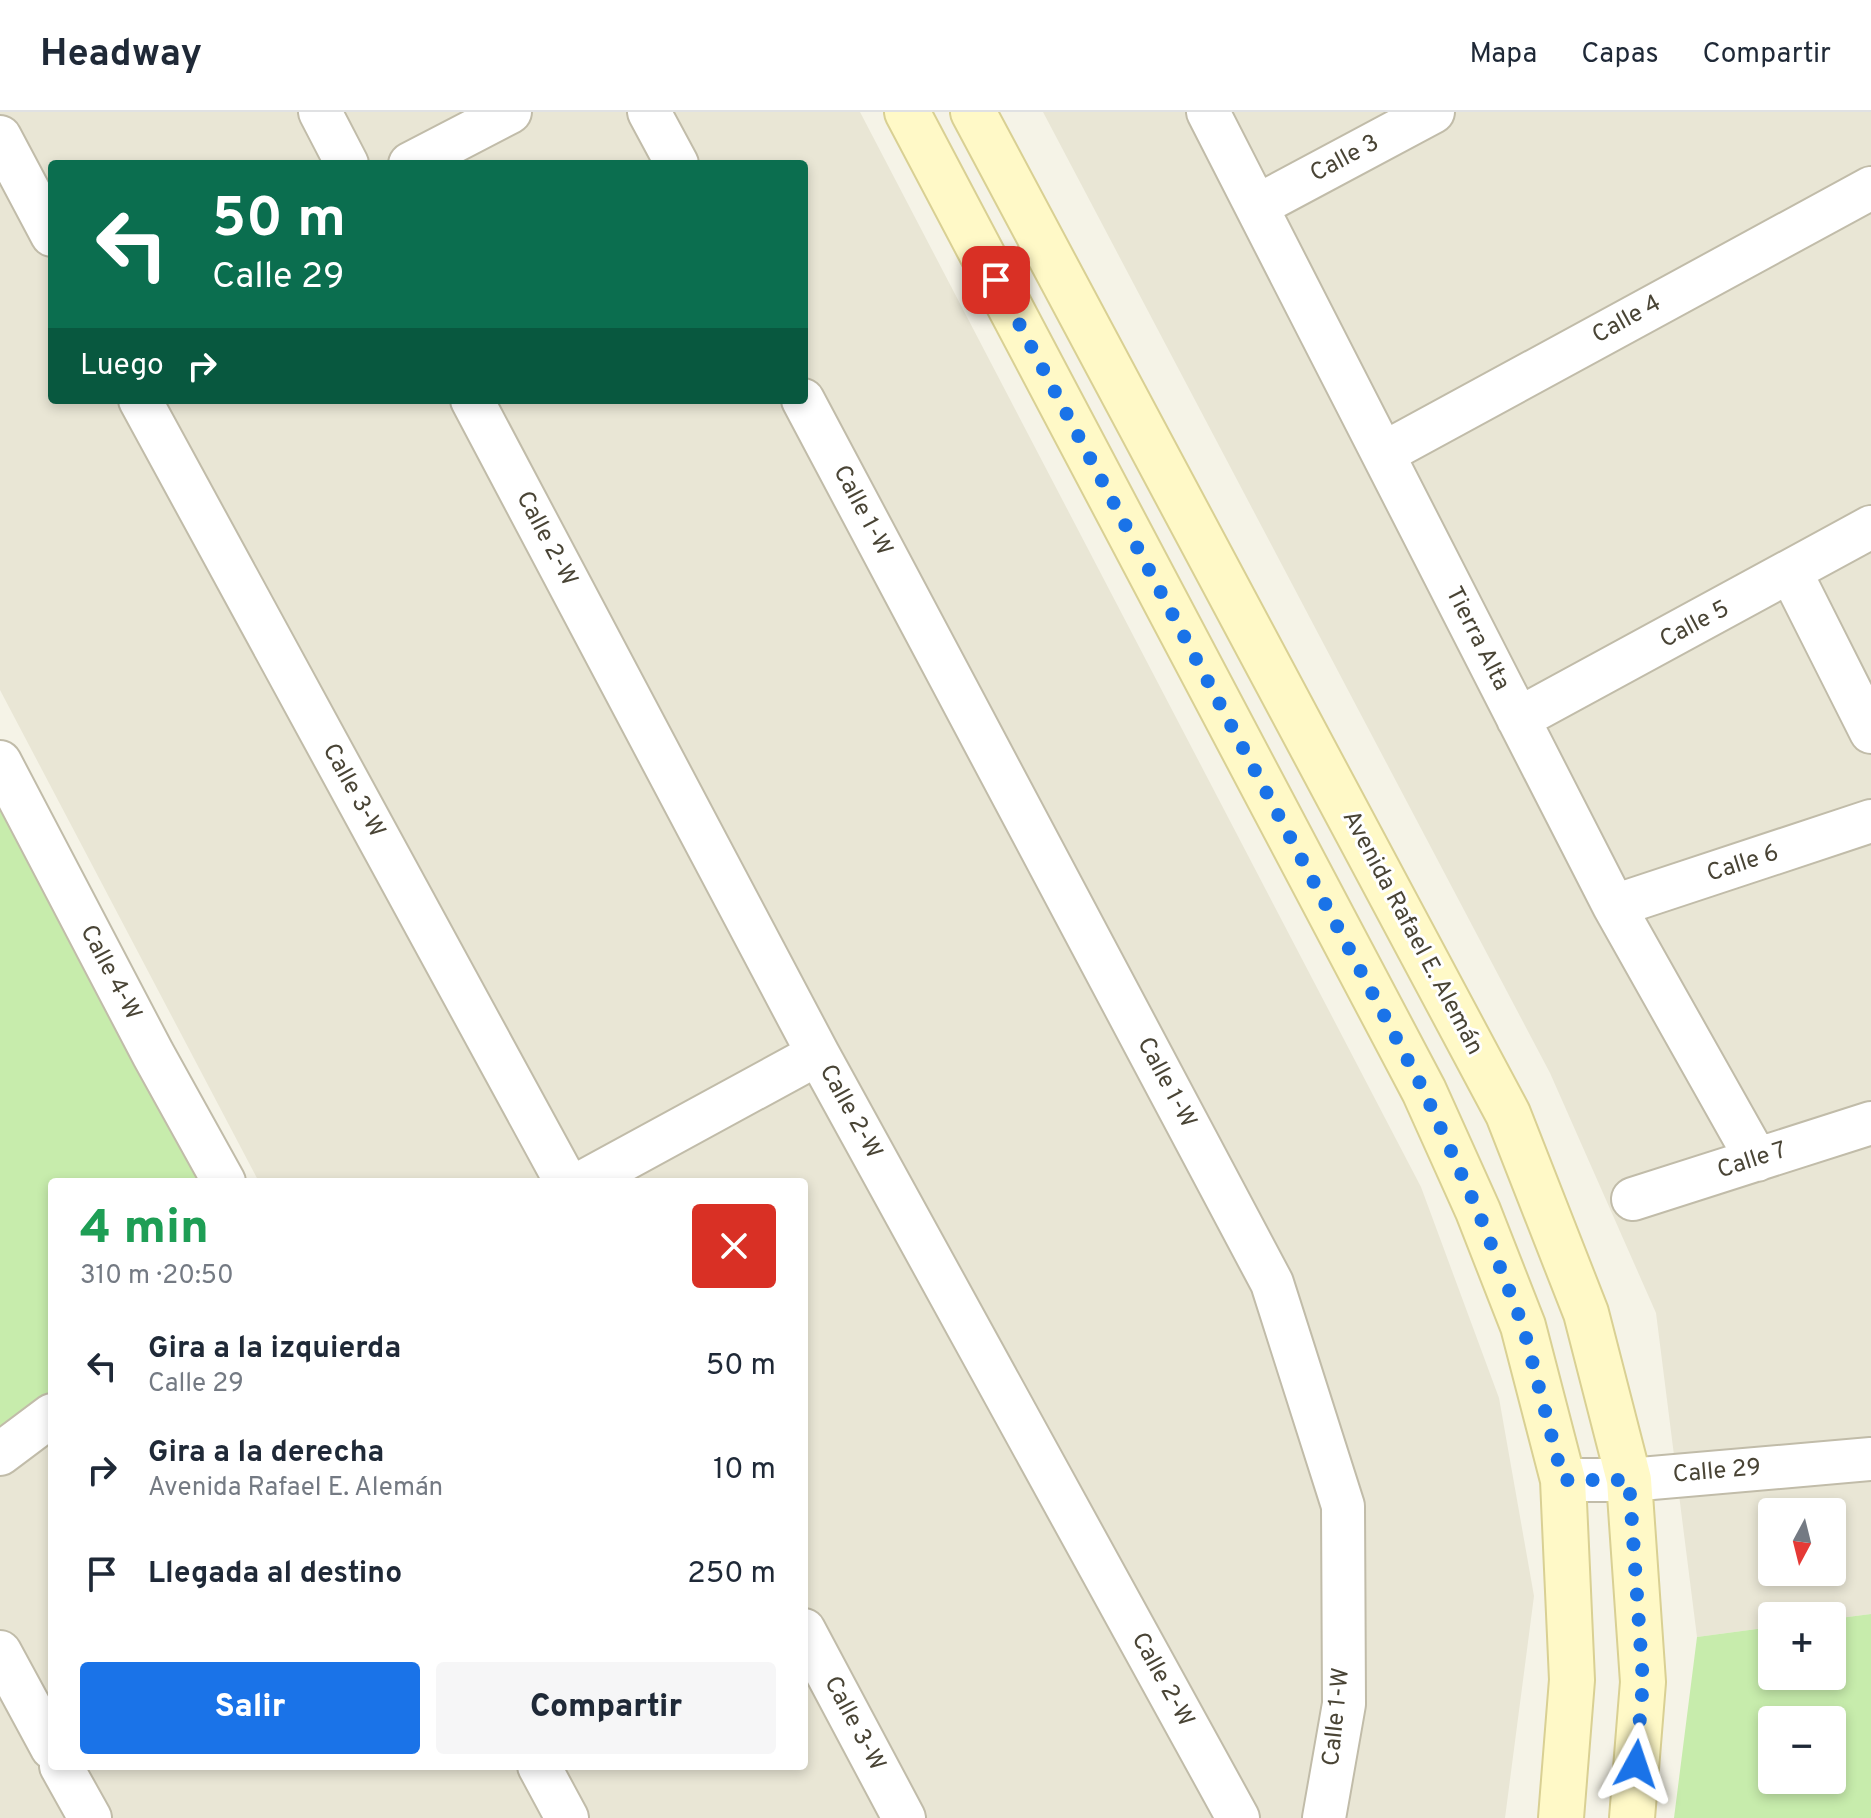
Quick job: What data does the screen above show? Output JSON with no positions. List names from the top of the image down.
{
  "streets": {
    "main road": ["Avenida Rafael E. Alemán"],
    "street": [
      "Calle 3",
      "Calle 4",
      "Calle 1-W",
      "Calle 2-W",
      "Calle 5",
      "Tierra Alta",
      "Calle 3-W",
      "Calle 6",
      "Calle 4-W",
      "Calle 7",
      "Calle 29"
    ]
  },
  "crossings": [
    ["Calle 3", "Tierra Alta"],
    ["Calle 4", "Tierra Alta"],
    ["Calle 5", "Tierra Alta"],
    ["Tierra Alta", "Calle 6"],
    ["Tierra Alta", "Calle 7"],
    ["Avenida Rafael E. Alemán", "Calle 29"]
  ],
  "north": "bottom",
  "page": {
    "header": "Headway",
    "nav": ["Mapa", "Capas", "Compartir"],
    "turn": ["50 m", "Calle 29"],
    "then": "Luego",
    "heading": ["4 min", "310 m · 20:50"],
    "list": [
      {
        "name": "Gira a la izquierda",
        "note": "Calle 29",
        "value": "50 m"
      },
      {
        "name": "Gira a la derecha",
        "note": "Avenida Rafael E. Alemán",
        "value": "10 m"
      },
      {
        "name": "Llegada al destino",
        "value": "250 m"
      }
    ],
    "map_buttons": ["+", "−"],
    "buttons": ["Salir", "Compartir"]
  }
}
